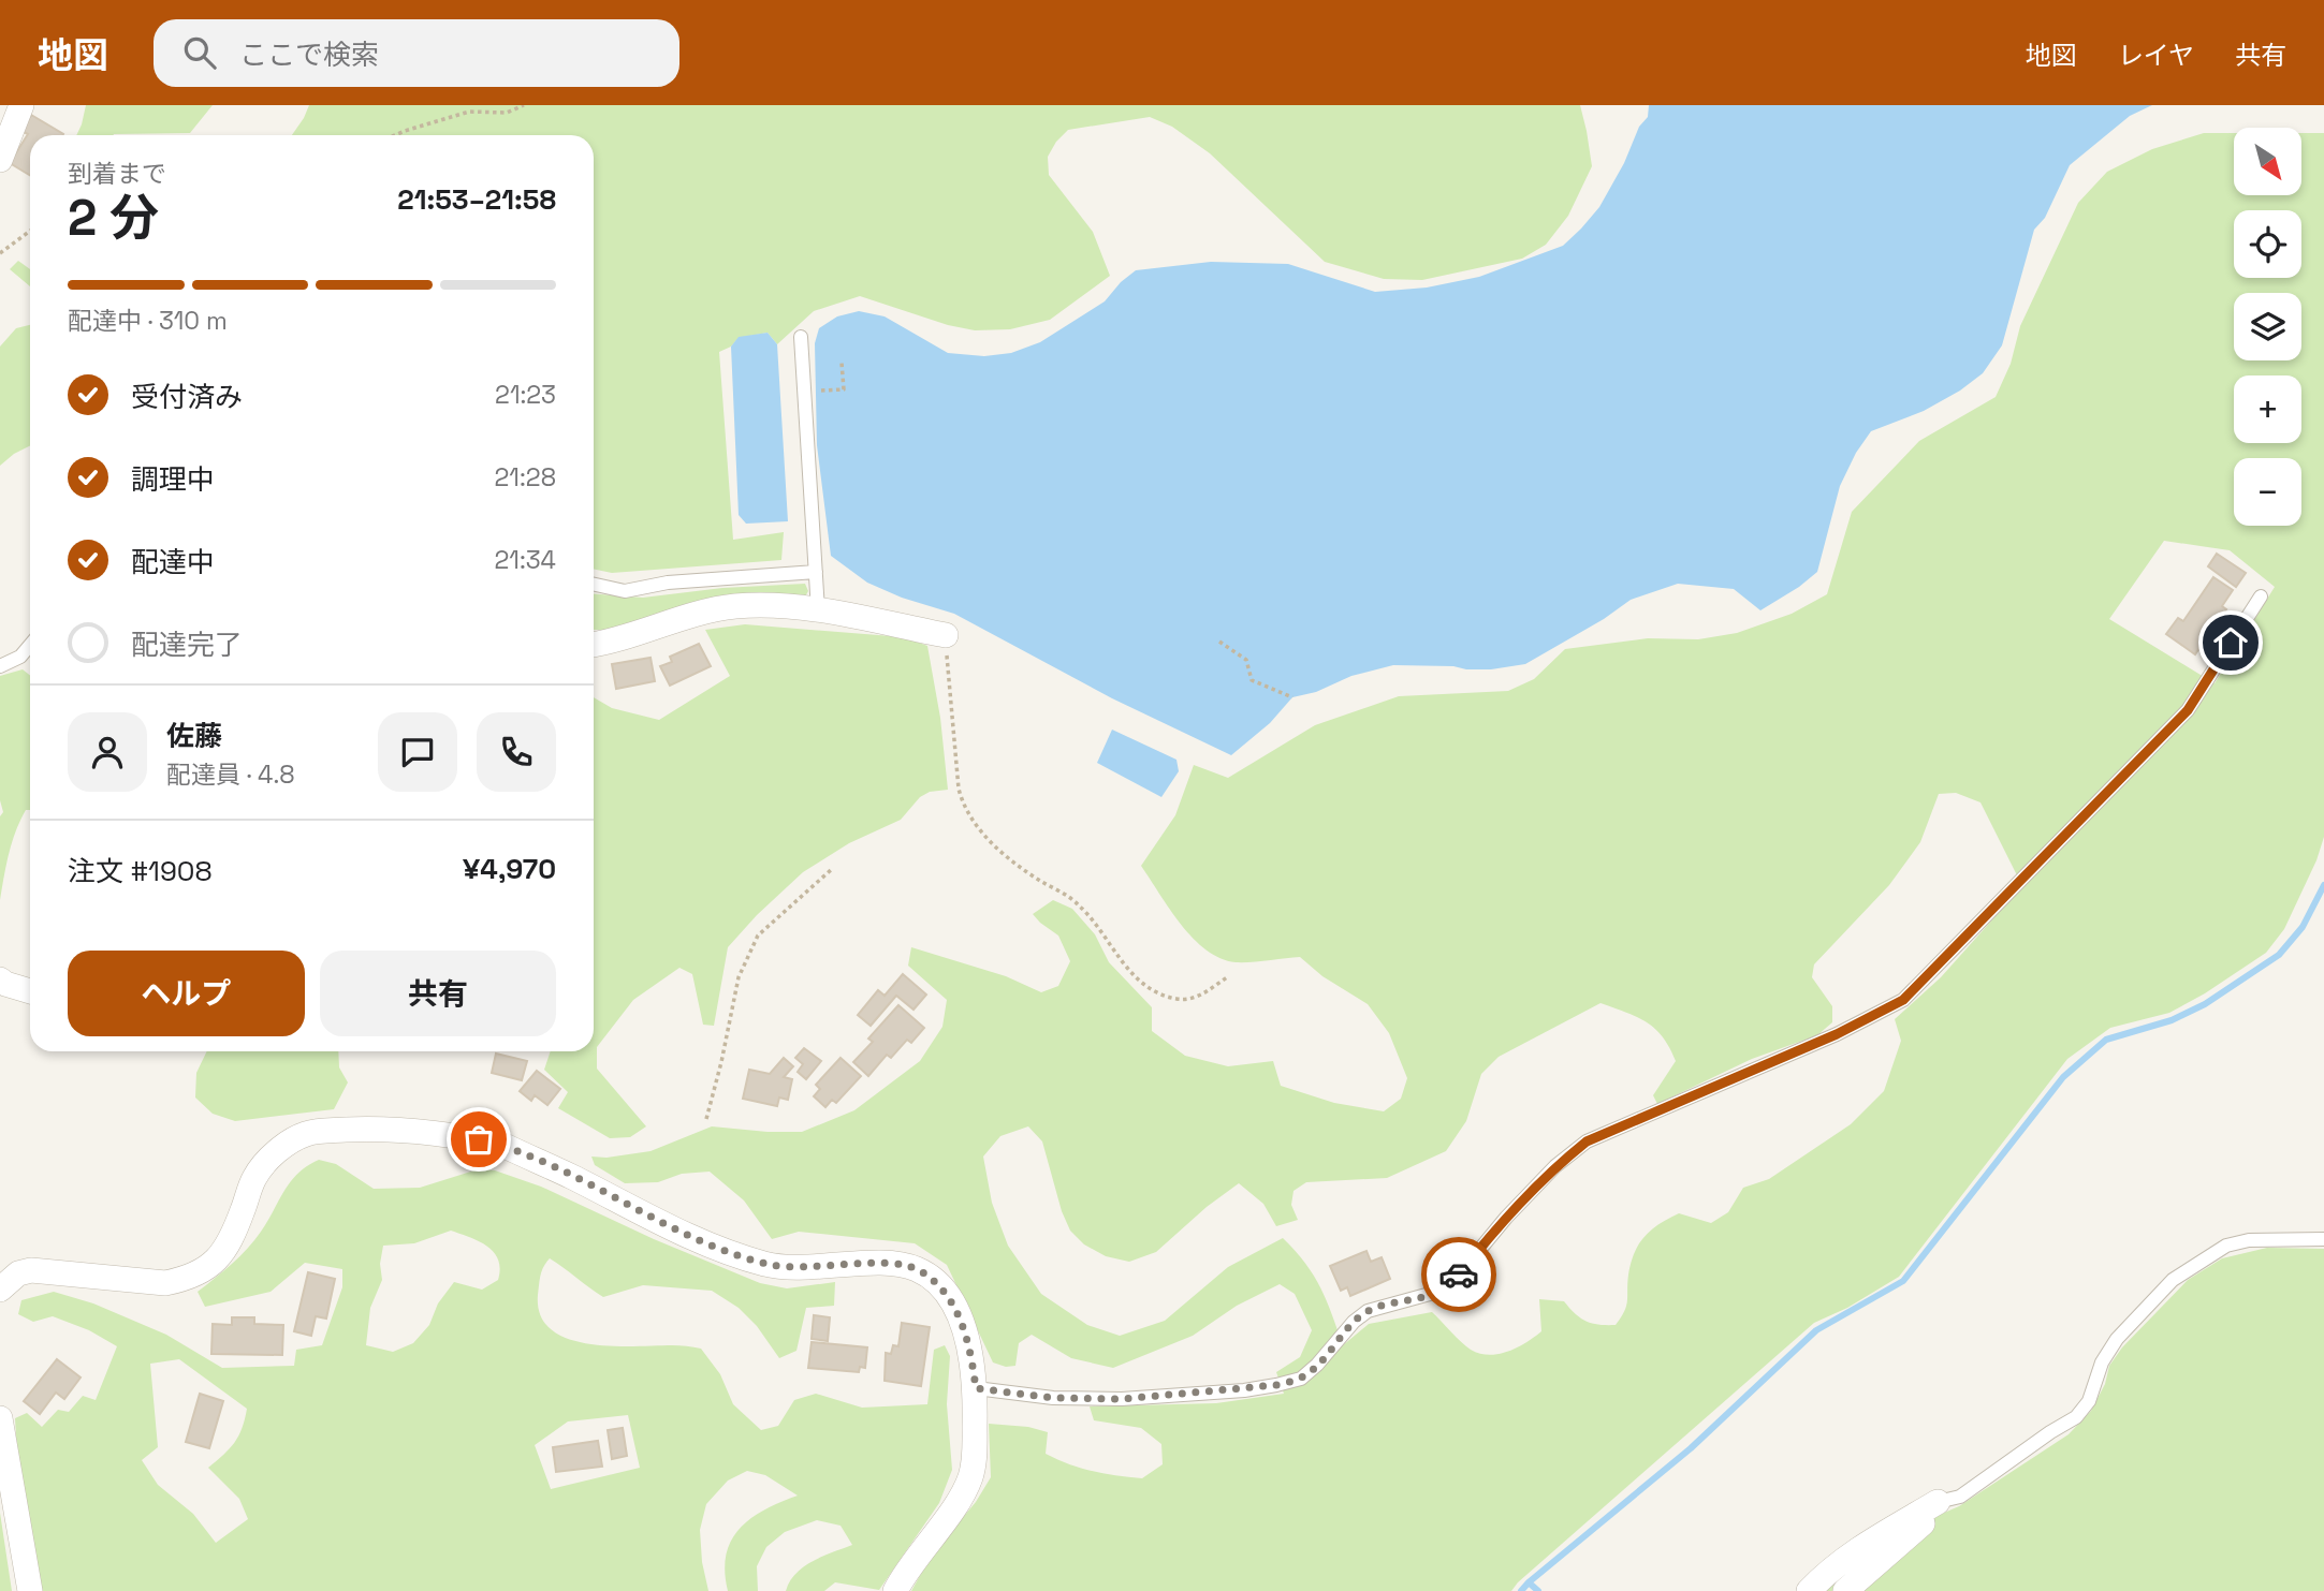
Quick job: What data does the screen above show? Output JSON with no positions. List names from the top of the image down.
{
  "north": "bottom right",
  "page": {
    "header": "地図",
    "search": "ここで検索",
    "nav": ["地図", "レイヤ", "共有"],
    "map_buttons": ["+", "−"],
    "heading": ["2 分", "到着まで", "21:53–21:58"],
    "panel": [
      "佐藤",
      "配達員 · 4.8",
      "注文 #1908",
      "¥4,970"
    ],
    "bar": "配達中 · 310 m",
    "list": [
      ["受付済み", "21:23"],
      ["調理中", "21:28"],
      ["配達中", "21:34"],
      "配達完了"
    ],
    "buttons": ["ヘルプ", "共有"]
  }
}
